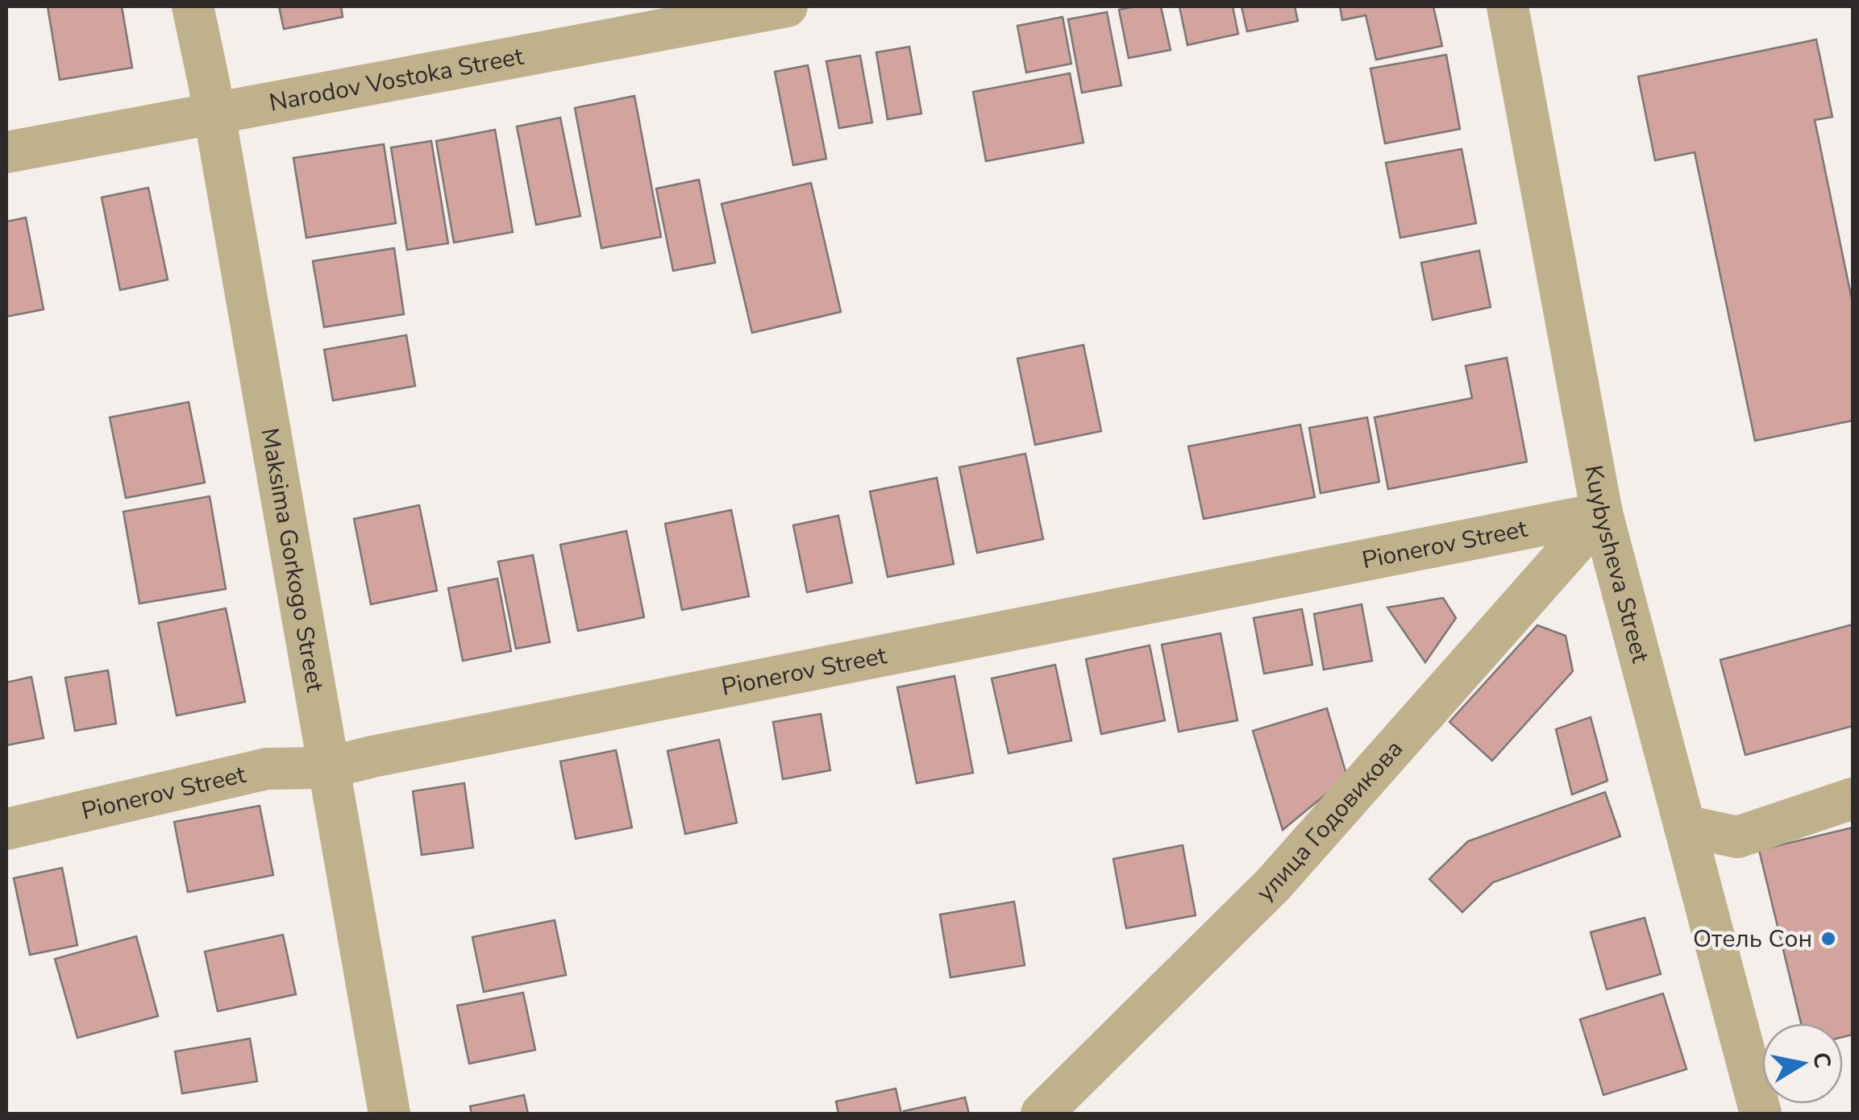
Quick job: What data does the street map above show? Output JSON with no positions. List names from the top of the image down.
{
  "streets": {
    "street": [
      "Narodov Vostoka Street",
      "Pionerov Street",
      "Maksima Gorkogo Street",
      "Kuybysheva Street",
      "улица Годовикова"
    ]
  },
  "crossings": [
    ["Narodov Vostoka Street", "Maksima Gorkogo Street"],
    ["Pionerov Street", "Maksima Gorkogo Street"],
    ["Pionerov Street", "Kuybysheva Street"],
    ["Pionerov Street", "улица Годовикова"],
    ["Kuybysheva Street", "улица Годовикова"]
  ],
  "places": ["Отель Сон"],
  "north": "right"
}
